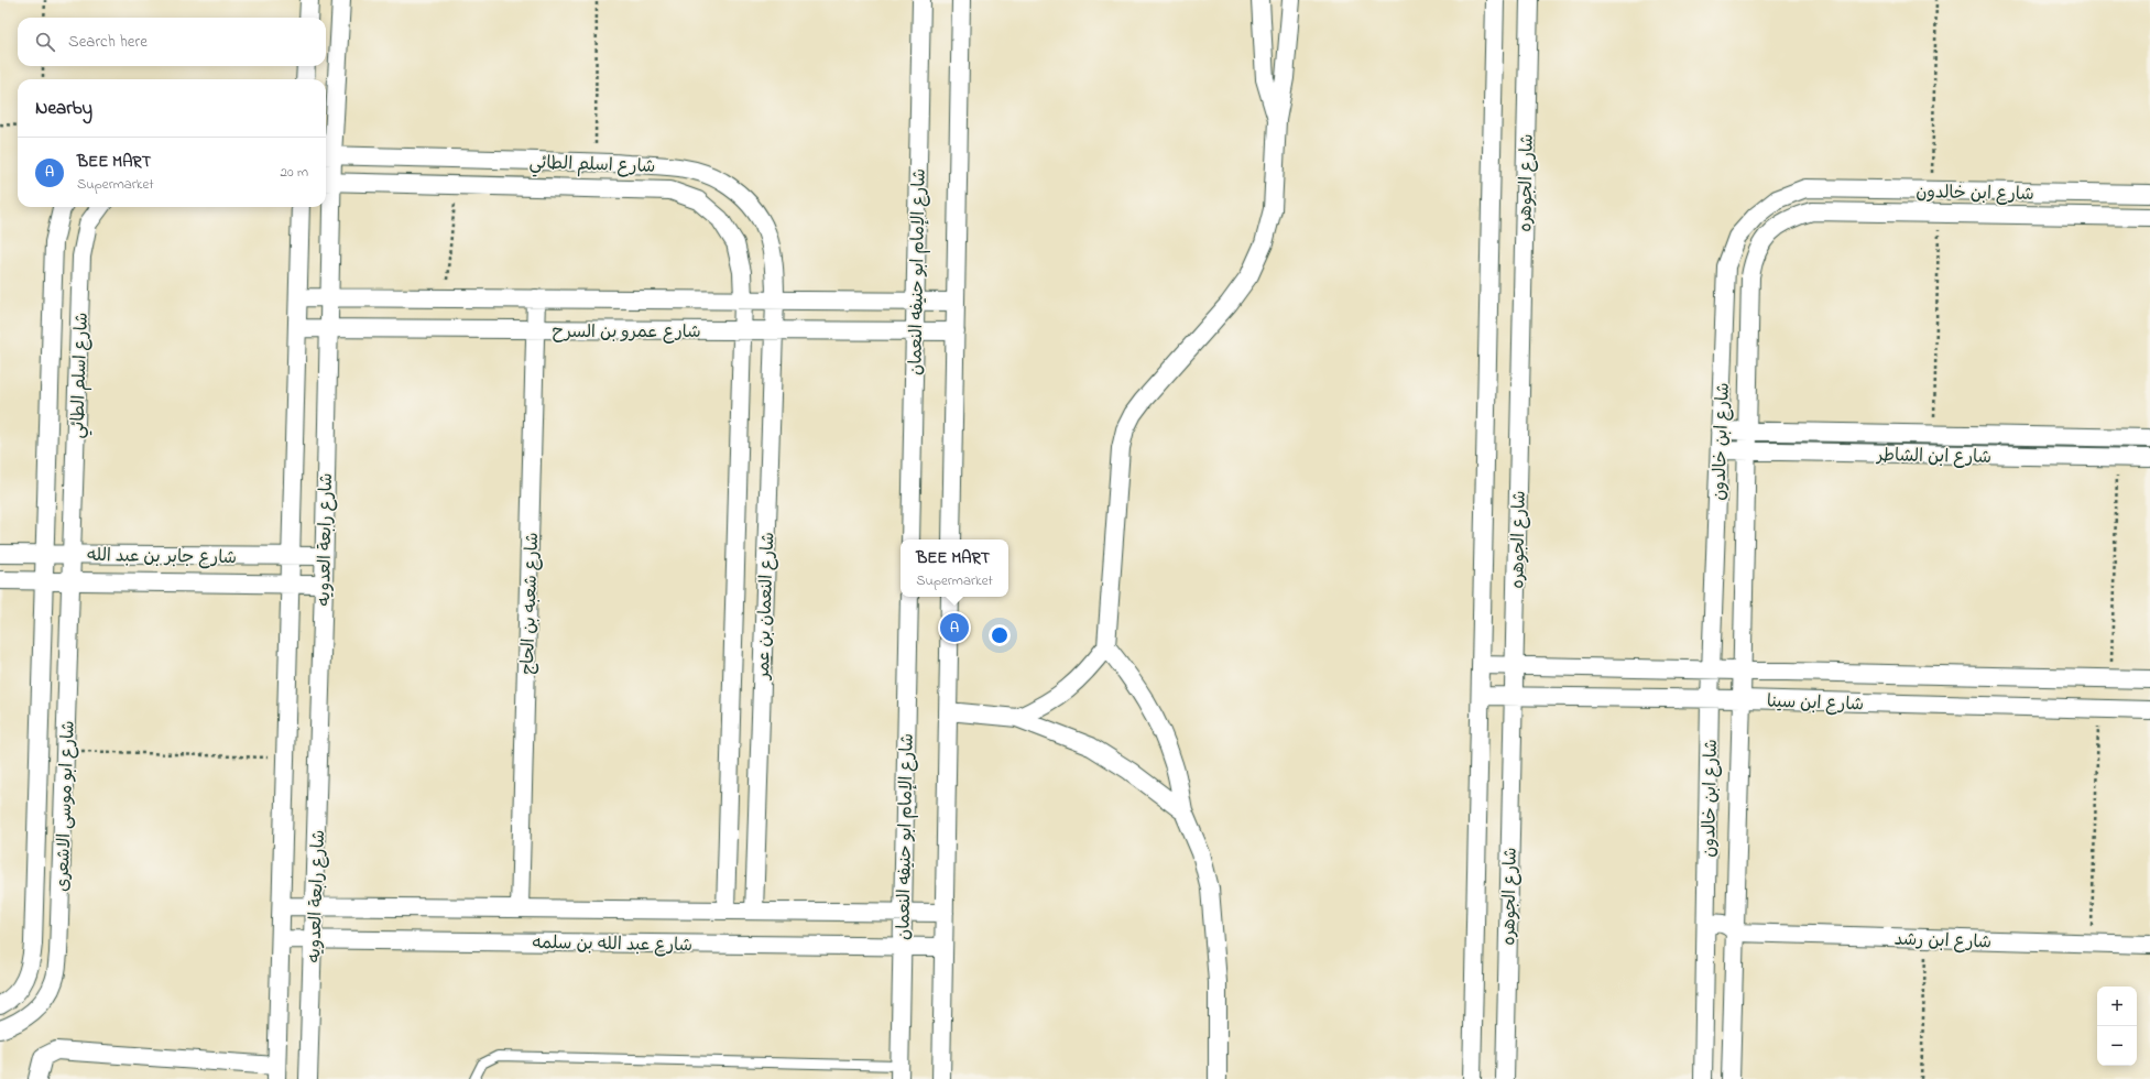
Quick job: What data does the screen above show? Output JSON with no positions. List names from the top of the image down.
{
  "streets": {
    "street": [
      "شارع اسلم الطائي",
      "شارع الجوهره",
      "شارع ابن خالدون",
      "شارع الإمام ابو حنيفه النعمان",
      "شارع عمرو بن السرح",
      "شارع ابن الشاطر",
      "شارع رابعة العدويه",
      "شارع جابر بن عبد الله",
      "شارع شعبه بن الحاج",
      "شارع النعمان بن عمر",
      "شارع ابن سينا",
      "شارع ابو موسى الاشعرى",
      "شارع ابن رشد",
      "شارع عبد الله بن سلمه"
    ]
  },
  "crossings": [
    ["شارع اسلم الطائي", "شارع عمرو بن السرح"],
    ["شارع اسلم الطائي", "شارع رابعة العدويه"],
    ["شارع اسلم الطائي", "شارع جابر بن عبد الله"],
    ["شارع اسلم الطائي", "شارع النعمان بن عمر"],
    ["شارع اسلم الطائي", "شارع ابو موسى الاشعرى"],
    ["شارع الجوهره", "شارع ابن سينا"],
    ["شارع ابن خالدون", "شارع ابن الشاطر"],
    ["شارع ابن خالدون", "شارع ابن سينا"],
    ["شارع ابن خالدون", "شارع ابن رشد"],
    ["شارع الإمام ابو حنيفه النعمان", "شارع عمرو بن السرح"],
    ["شارع الإمام ابو حنيفه النعمان", "شارع عبد الله بن سلمه"],
    ["شارع عمرو بن السرح", "شارع رابعة العدويه"],
    ["شارع عمرو بن السرح", "شارع شعبه بن الحاج"],
    ["شارع عمرو بن السرح", "شارع النعمان بن عمر"],
    ["شارع رابعة العدويه", "شارع جابر بن عبد الله"],
    ["شارع رابعة العدويه", "شارع عبد الله بن سلمه"],
    ["شارع جابر بن عبد الله", "شارع ابو موسى الاشعرى"],
    ["شارع شعبه بن الحاج", "شارع عبد الله بن سلمه"],
    ["شارع النعمان بن عمر", "شارع عبد الله بن سلمه"]
  ],
  "page": {
    "search": "Search here",
    "heading": "Nearby",
    "list": [
      {
        "mark": "A",
        "name": "BEE MART",
        "note": "Supermarket",
        "value": "20 m"
      }
    ],
    "popup": ["BEE MART", "Supermarket"],
    "pins": "A",
    "map_buttons": ["+", "−"]
  }
}
